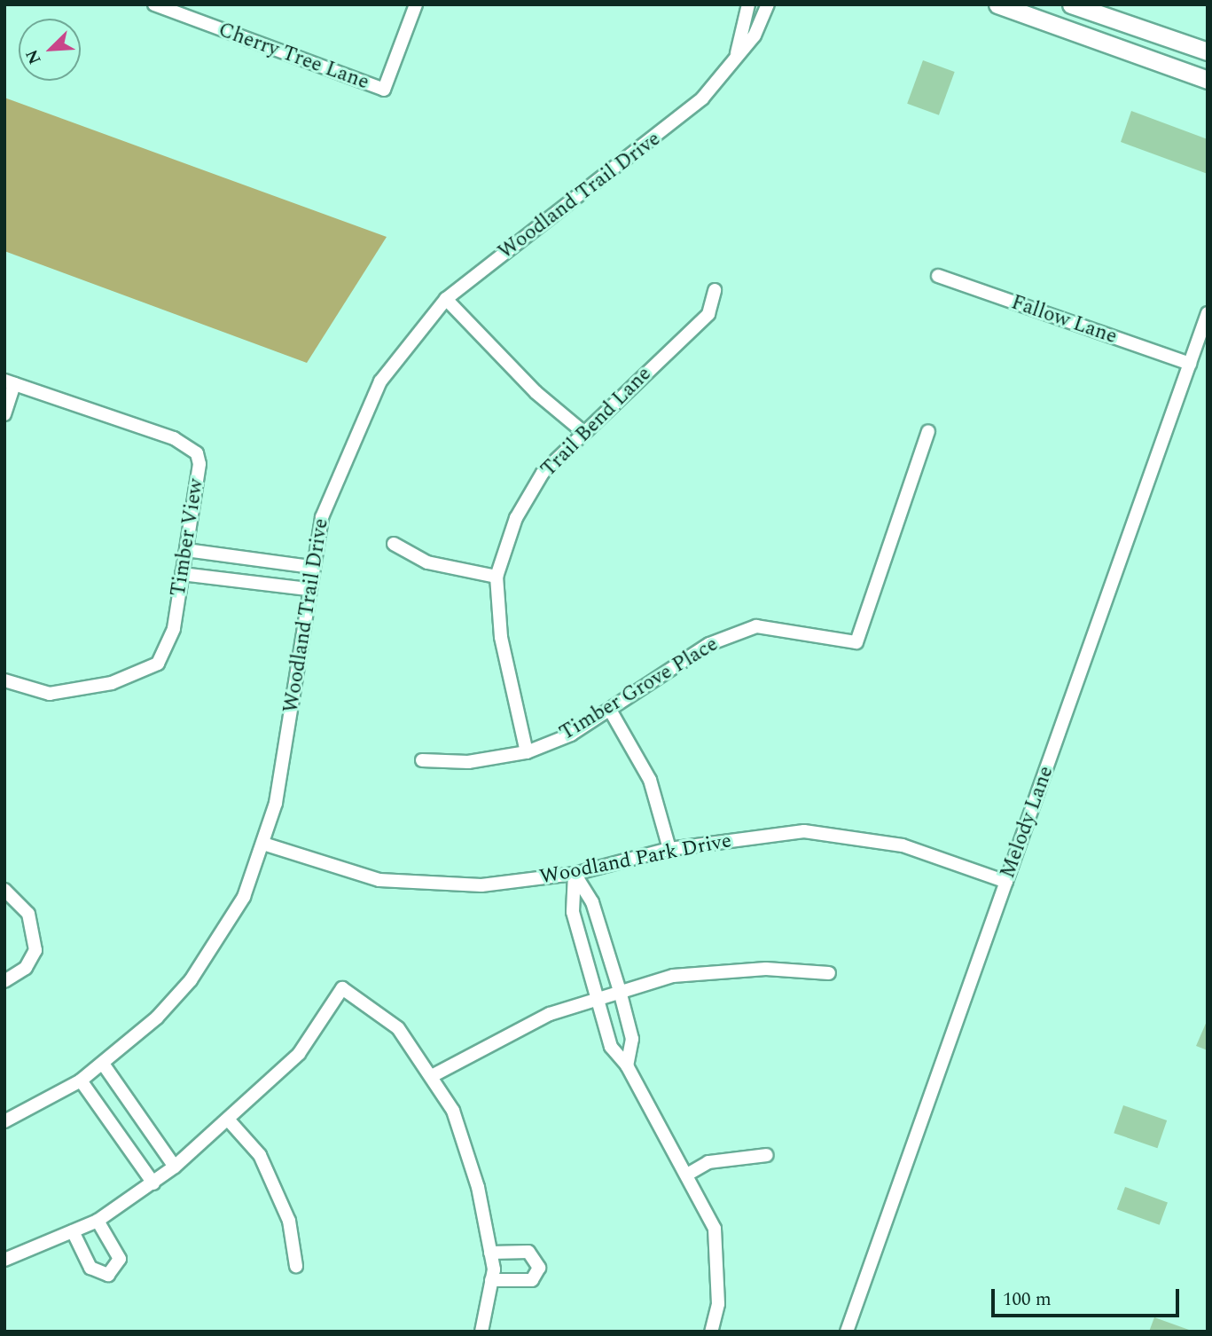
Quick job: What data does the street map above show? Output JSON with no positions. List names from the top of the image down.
{
  "streets": {
    "street": [
      "Cherry Tree Lane",
      "Woodland Trail Drive",
      "Fallow Lane",
      "Trail Bend Lane",
      "Timber View",
      "Timber Grove Place",
      "Melody Lane",
      "Woodland Park Drive"
    ]
  },
  "crossings": [
    ["Woodland Trail Drive", "Woodland Park Drive"],
    ["Fallow Lane", "Melody Lane"],
    ["Trail Bend Lane", "Timber Grove Place"],
    ["Melody Lane", "Woodland Park Drive"]
  ],
  "scale_bar": "100 m",
  "north": "bottom left"
}
